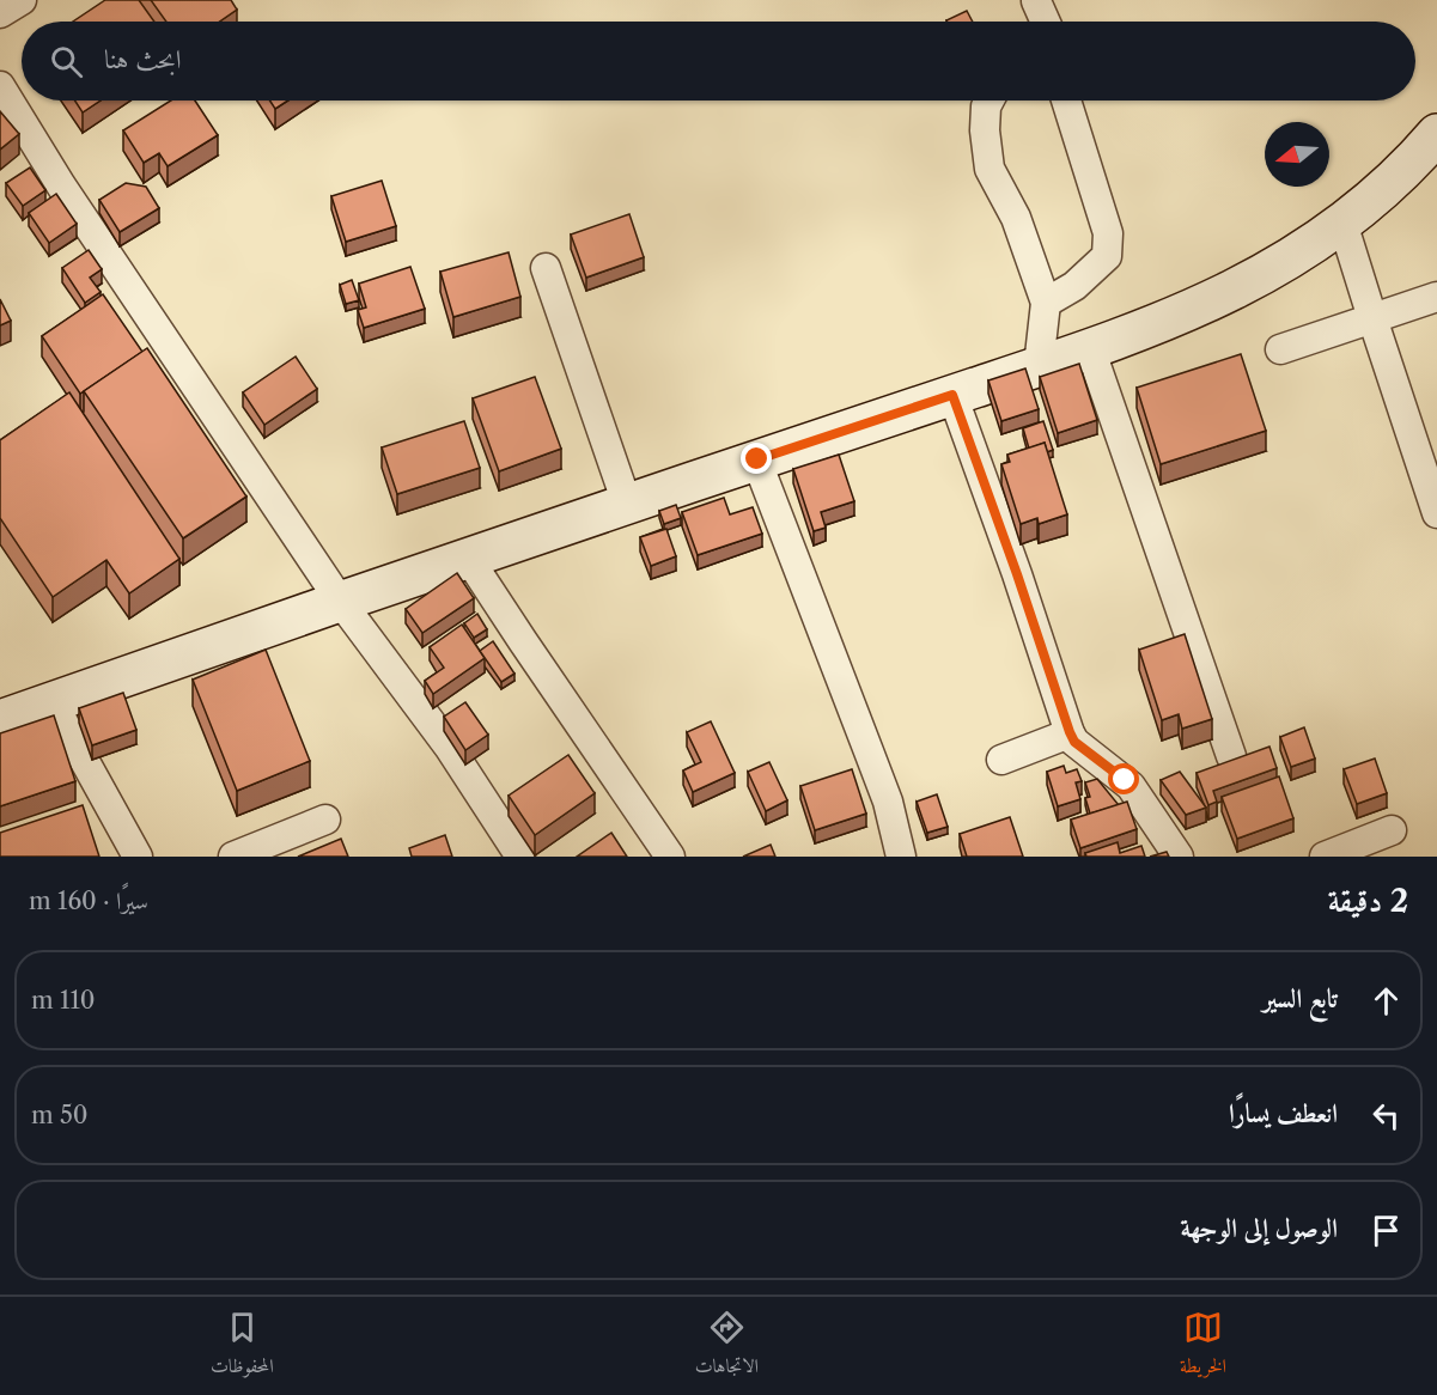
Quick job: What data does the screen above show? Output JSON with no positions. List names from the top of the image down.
{
  "north": "left",
  "page": {
    "search": "ابحث هنا",
    "heading": ["2 دقيقة", "سيرًا · 160 m"],
    "list": [
      ["تابع السير", "110 m"],
      ["انعطف يسارًا", "50 m"],
      "الوصول إلى الوجهة"
    ],
    "nav": ["الخريطة", "الاتجاهات", "المحفوظات"]
  }
}
